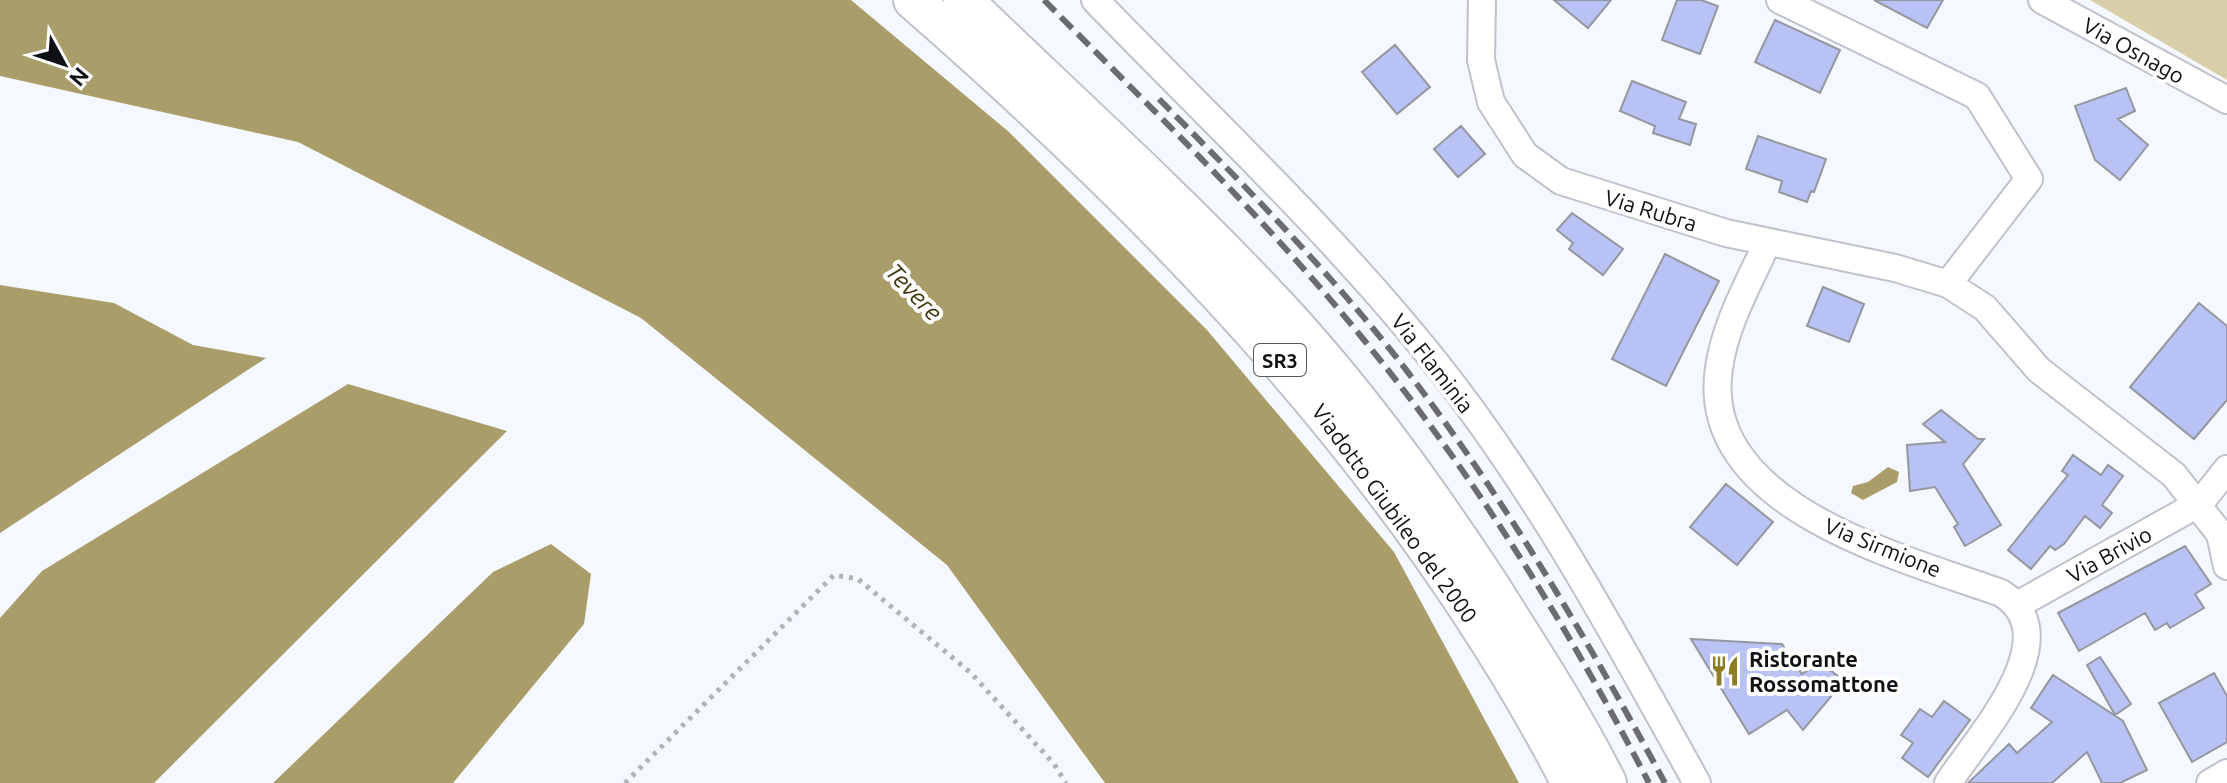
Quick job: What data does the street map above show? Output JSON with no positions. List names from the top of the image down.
{
  "streets": {
    "highway": ["SR3", "Viadotto Giubileo del 2000"],
    "street": [
      "Via Osnago",
      "Via Rubra",
      "Via Flaminia",
      "Via Sirmione",
      "Via Brivio"
    ]
  },
  "crossings": [
    ["Via Rubra", "Via Sirmione"],
    ["Via Rubra", "Via Brivio"],
    ["Via Sirmione", "Via Brivio"]
  ],
  "water": ["Tevere"],
  "places": {
    "restaurant": ["Ristorante Rossomattone"]
  },
  "north": "bottom right"
}
